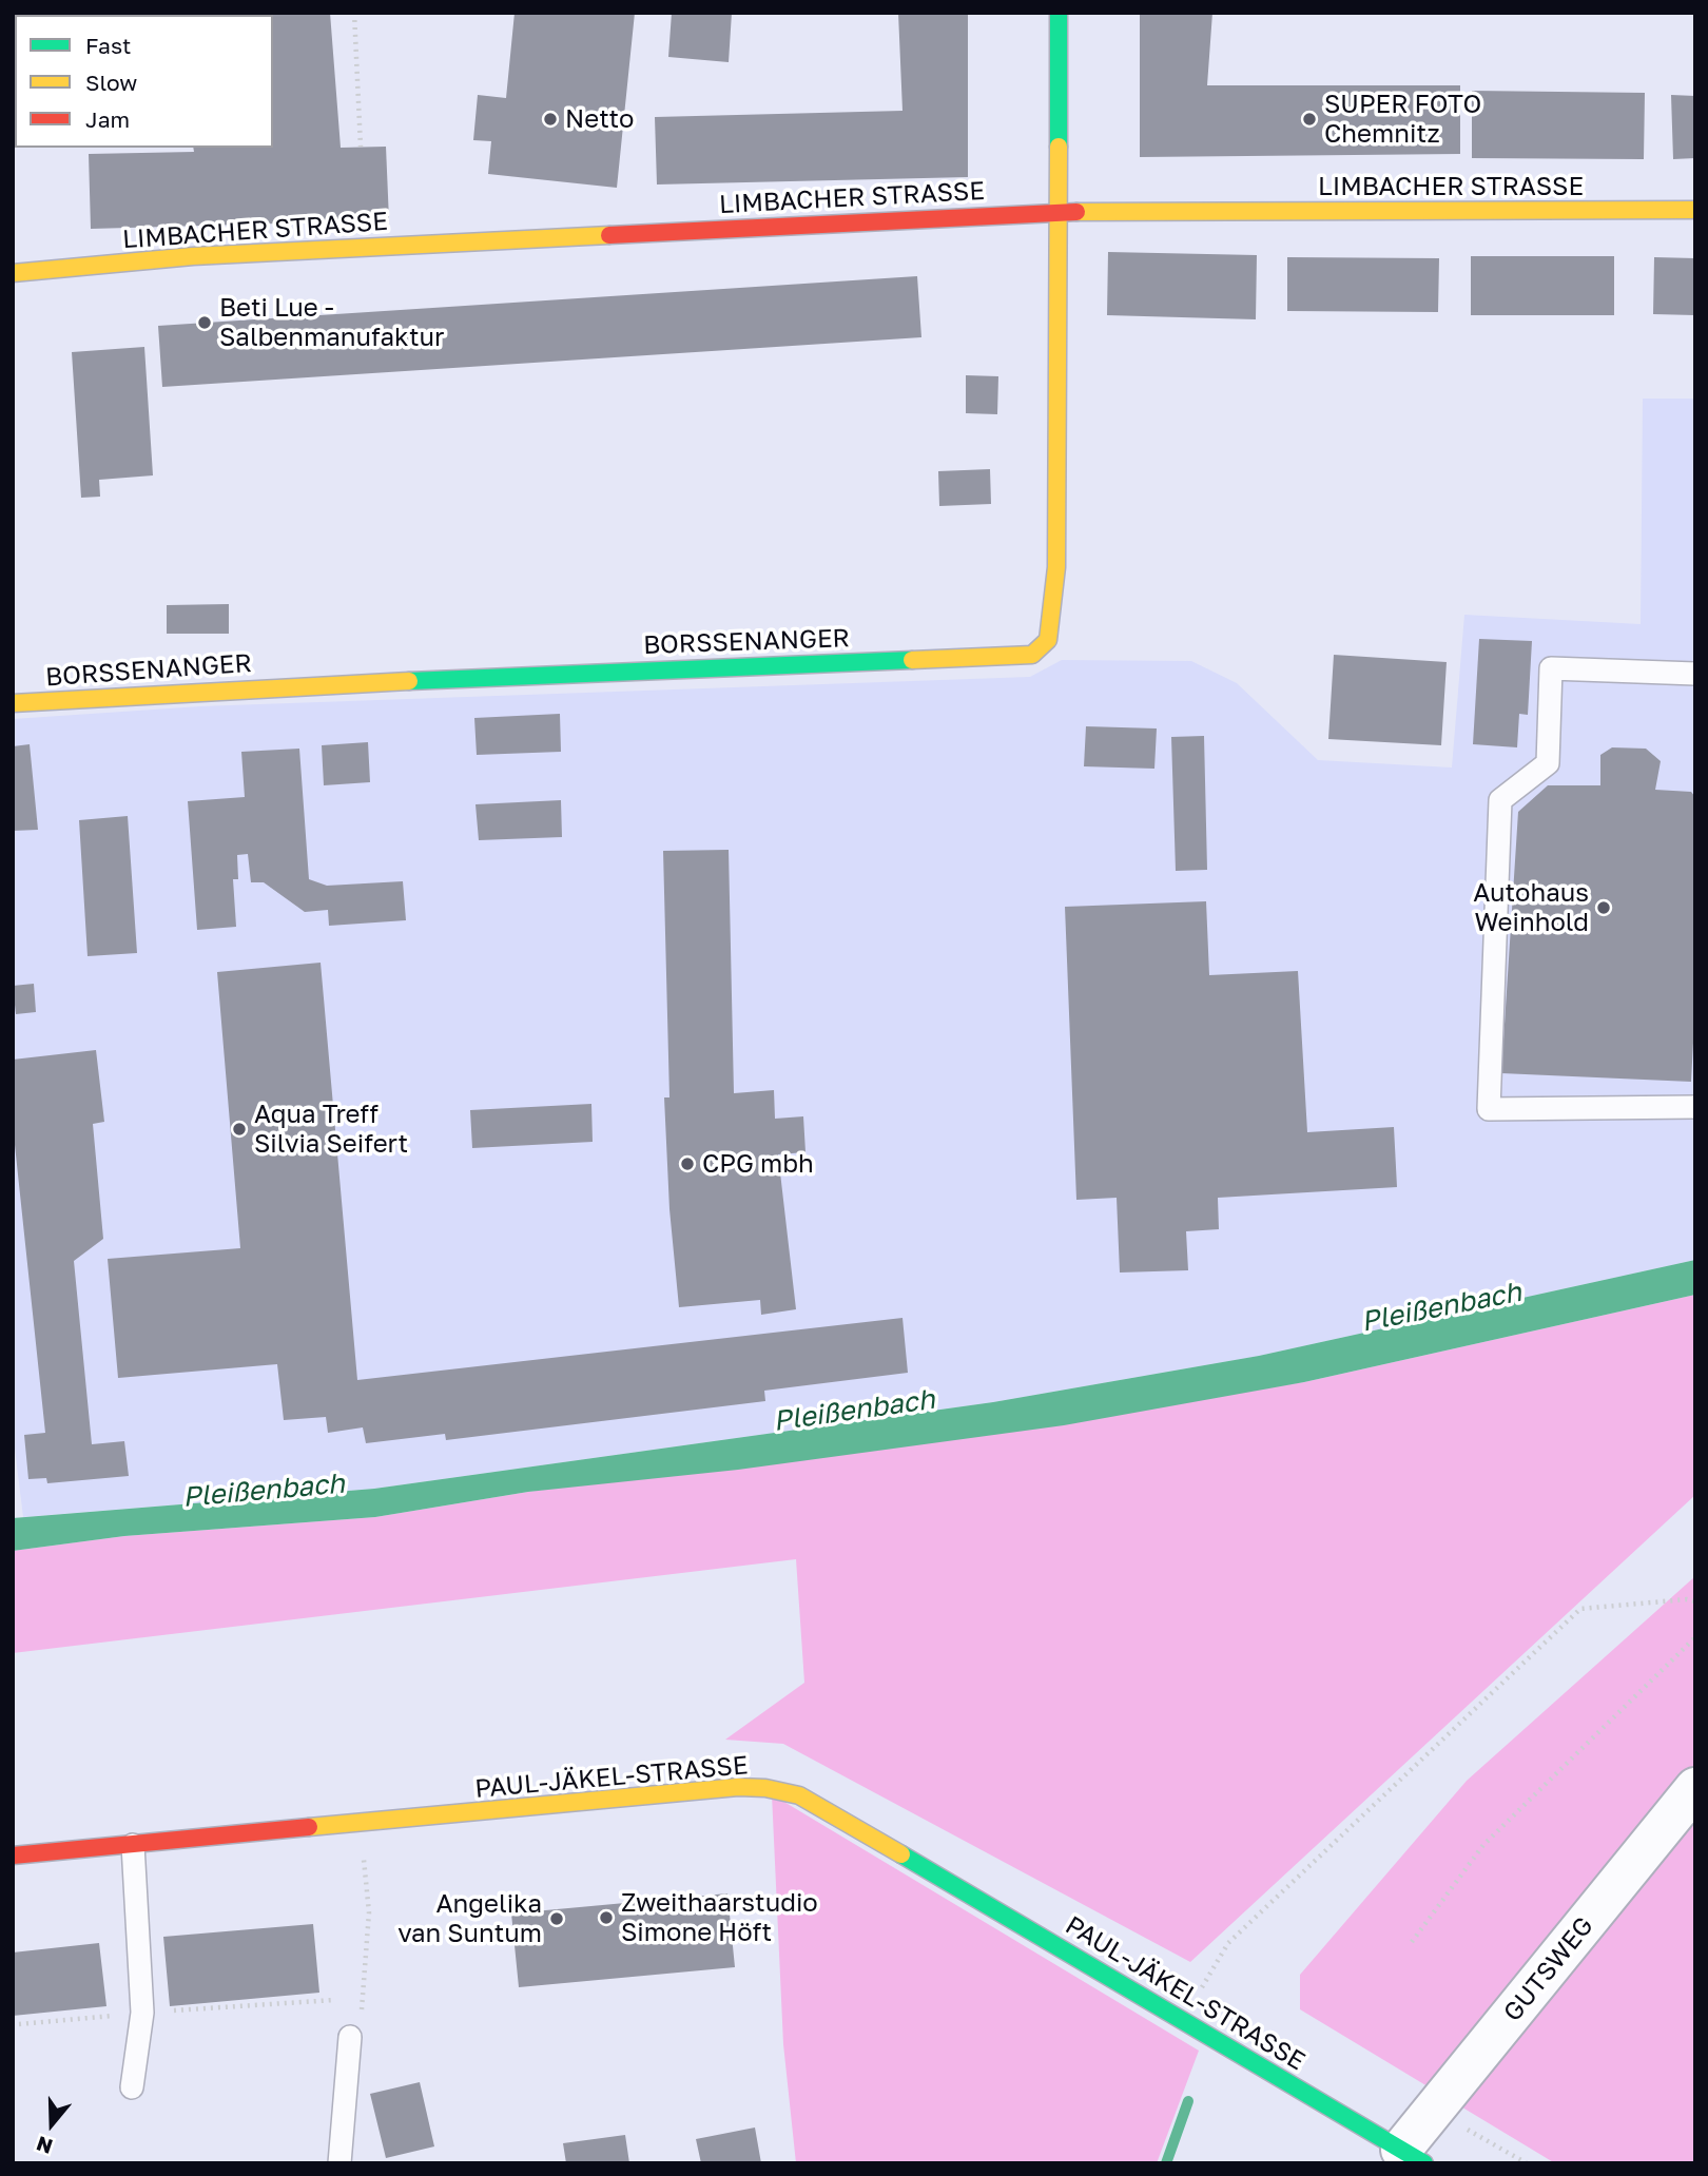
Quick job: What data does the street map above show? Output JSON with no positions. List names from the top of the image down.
{
  "streets": {
    "street": [
      "LIMBACHER STRASSE",
      "BORSSENANGER",
      "PAUL-JÄKEL-STRASSE",
      "GUTSWEG"
    ]
  },
  "crossings": [
    ["LIMBACHER STRASSE", "BORSSENANGER"],
    ["PAUL-JÄKEL-STRASSE", "GUTSWEG"]
  ],
  "water": ["Pleißenbach"],
  "places": [
    "Netto",
    "SUPER FOTO Chemnitz",
    "Beti Lue - Salbenmanufaktur",
    "Autohaus Weinhold",
    "Aqua Treff Silvia Seifert",
    "CPG mbh",
    "Zweithaarstudio Simone Höft",
    "Angelika van Suntum"
  ],
  "legend": ["Fast", "Slow", "Jam"],
  "north": "bottom"
}
